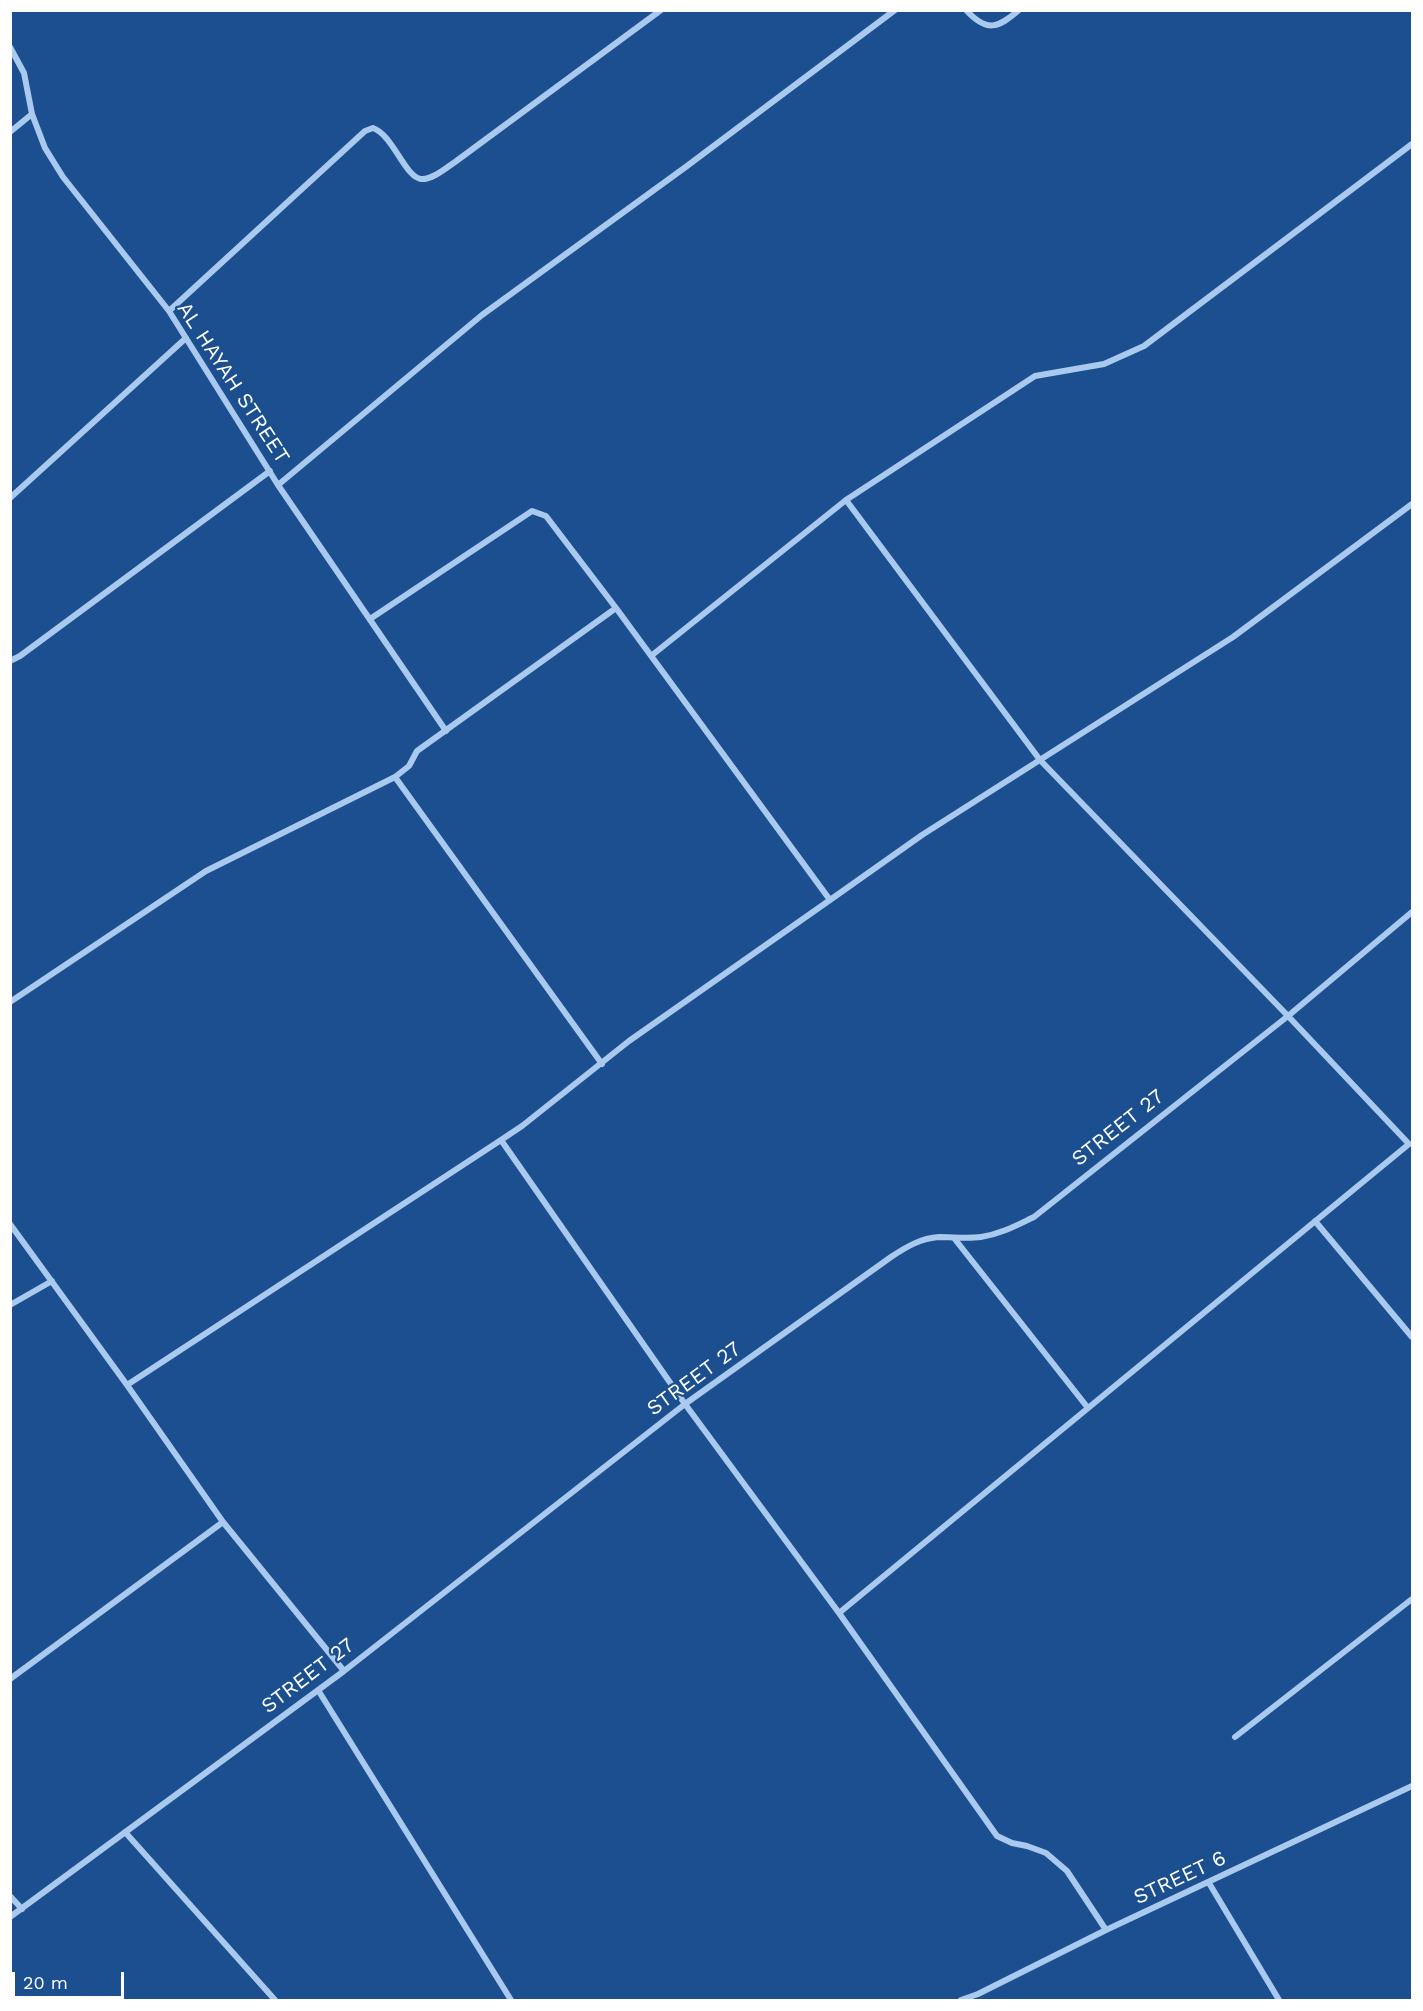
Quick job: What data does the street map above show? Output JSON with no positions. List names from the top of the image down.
{
  "streets": {
    "street": ["AL HAYAH STREET", "STREET 27", "STREET 6"]
  },
  "scale_bar": "20 m"
}
